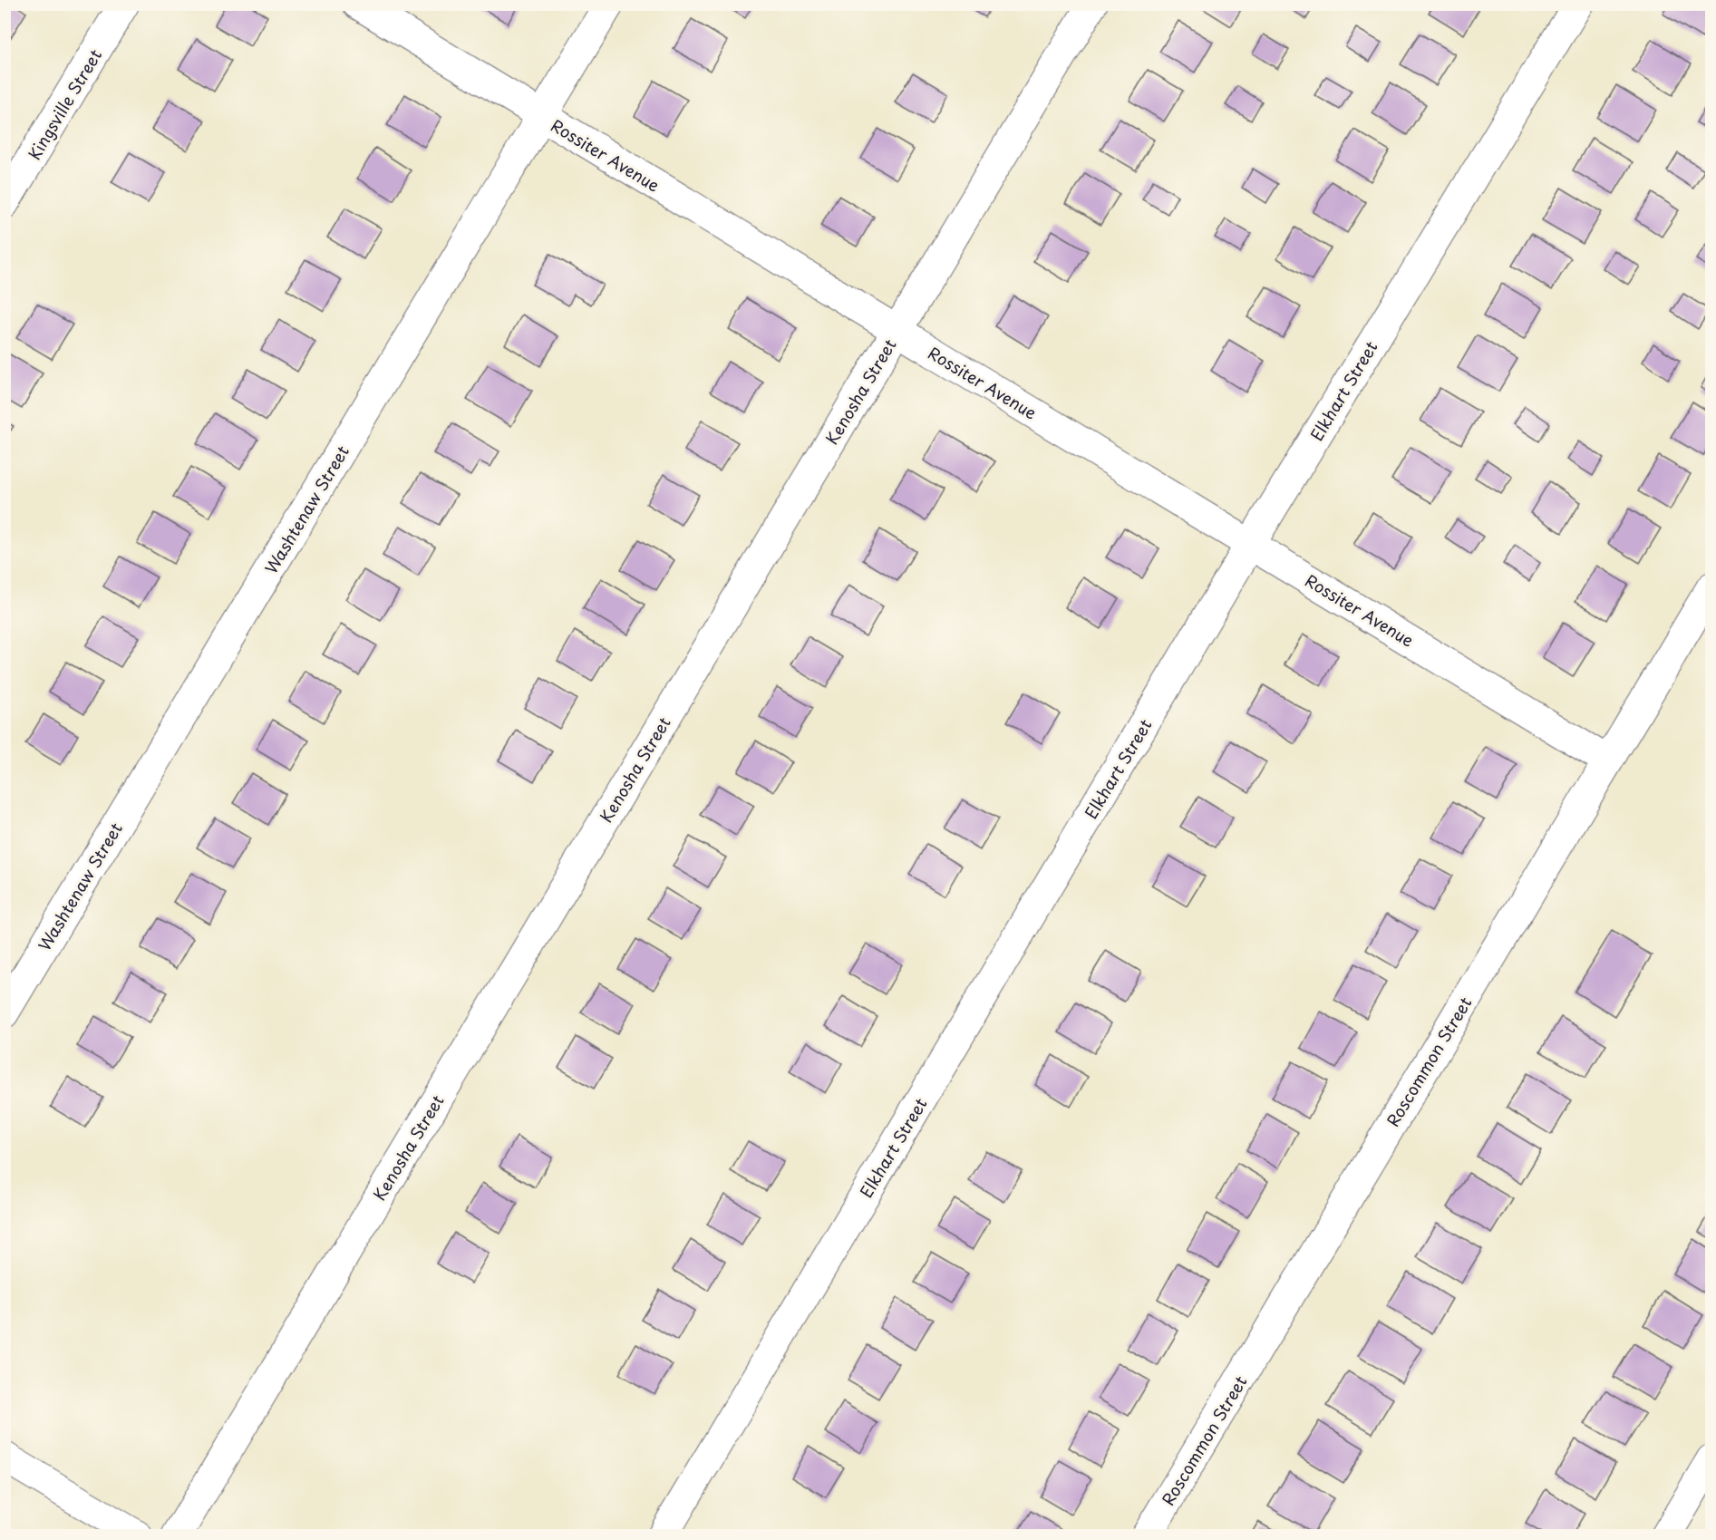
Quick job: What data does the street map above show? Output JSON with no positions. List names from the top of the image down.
{
  "streets": {
    "street": [
      "Kingsville Street",
      "Rossiter Avenue",
      "Elkhart Street",
      "Kenosha Street",
      "Washtenaw Street",
      "Roscommon Street"
    ]
  },
  "crossings": [
    ["Rossiter Avenue", "Elkhart Street"],
    ["Rossiter Avenue", "Kenosha Street"],
    ["Rossiter Avenue", "Washtenaw Street"],
    ["Rossiter Avenue", "Roscommon Street"]
  ]
}
